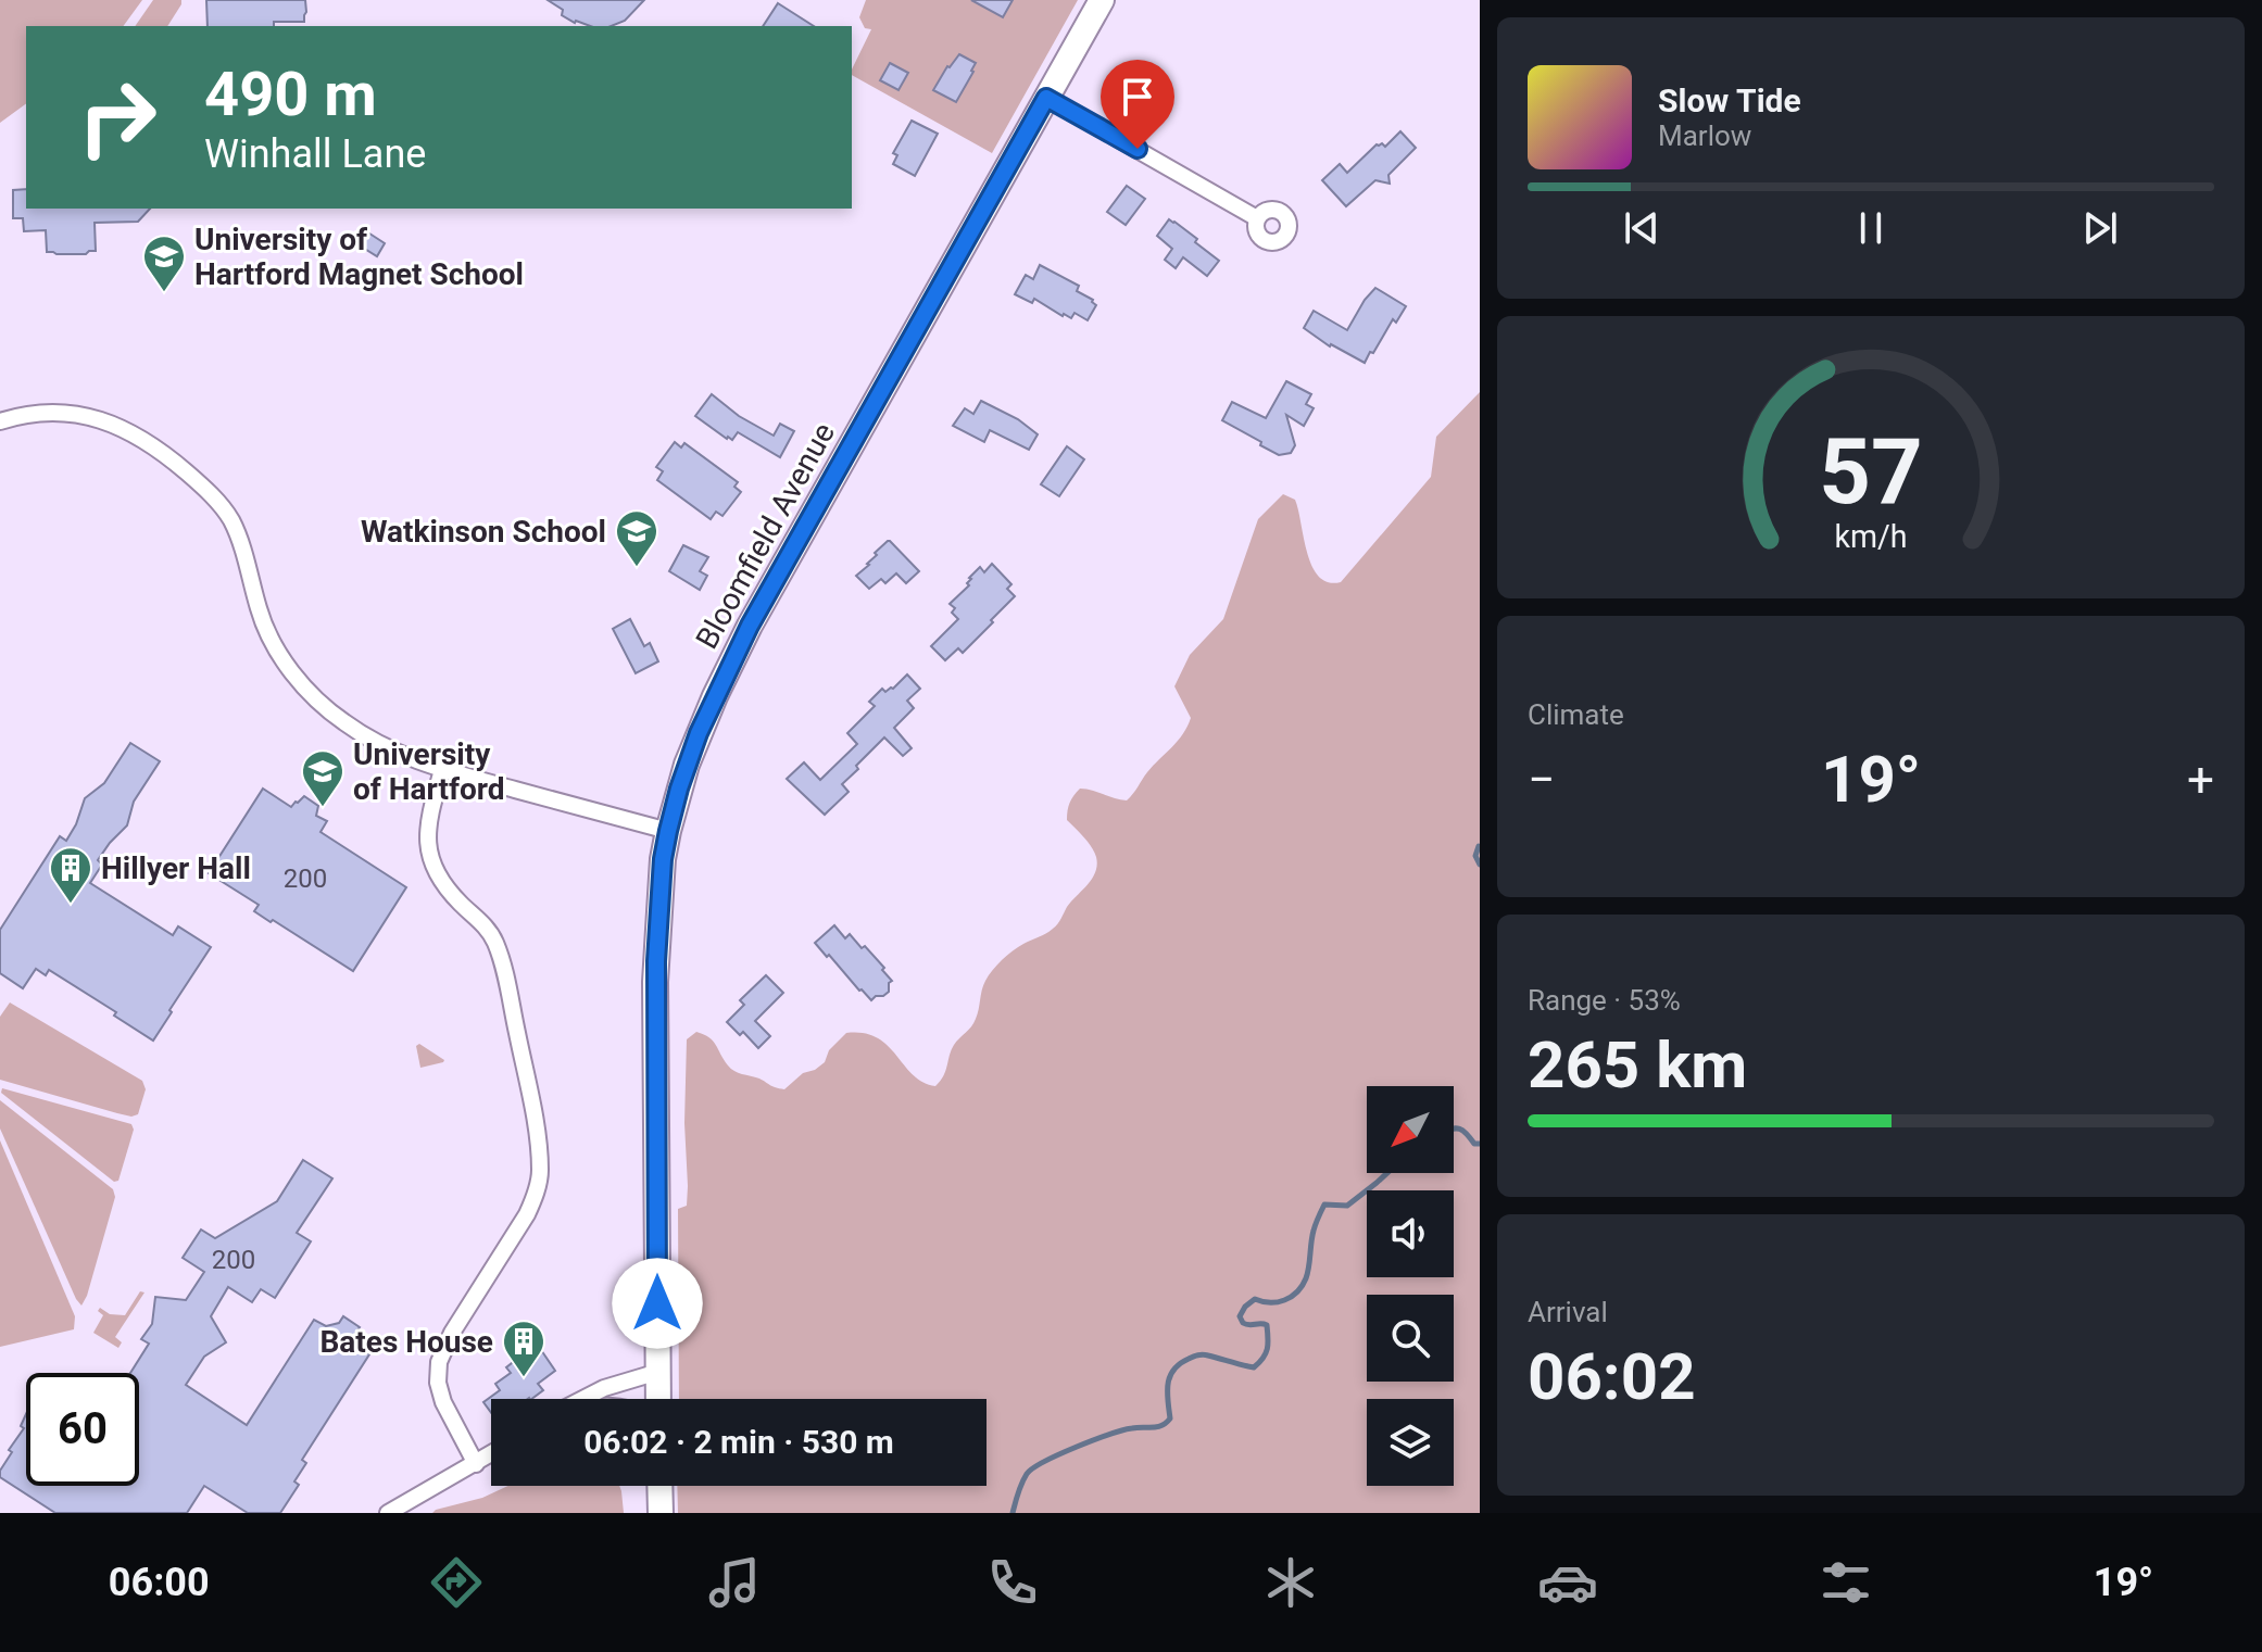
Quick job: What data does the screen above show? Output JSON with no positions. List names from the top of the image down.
{
  "streets": {
    "main road": ["Bloomfield Avenue"]
  },
  "places": {
    "school or university": ["University of Hartford Magnet School", "Watkinson School", "University of Hartford"],
    "building": ["Hillyer Hall", "Bates House"]
  },
  "house_numbers": ["200", "200"],
  "north": "bottom left",
  "page": {
    "turn": ["490 m", "Winhall Lane"],
    "song": ["Slow Tide", "Marlow"],
    "tile": [
      "Climate",
      ["Range · 53%", "265 km"],
      ["Arrival", "06:02"]
    ],
    "heat": ["−", "19°", "+"],
    "limit": "60",
    "trip": "06:02 · 2 min · 530 m",
    "tabs": ["06:00", "19°"],
    "gauge": ["57", "km/h"]
  }
}
